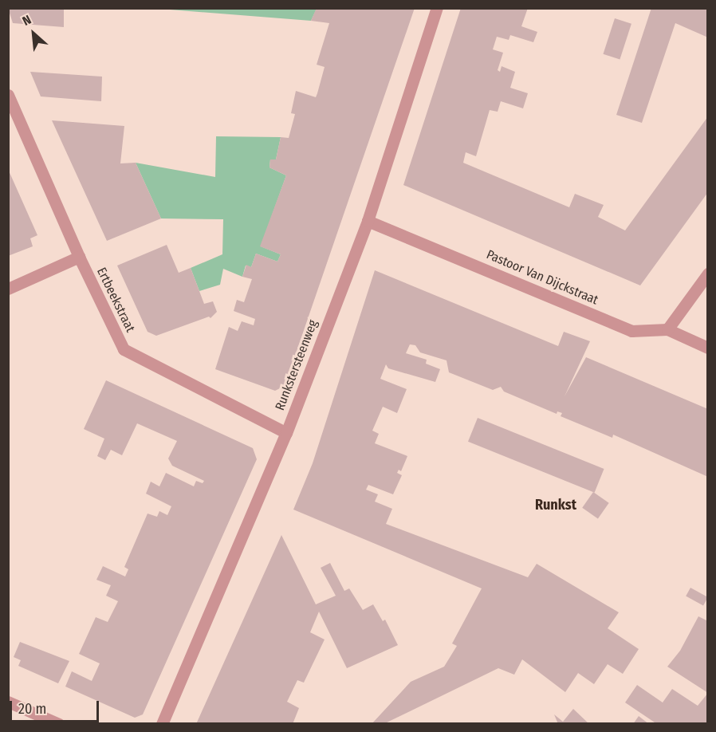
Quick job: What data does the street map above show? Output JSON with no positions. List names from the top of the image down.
{
  "streets": {
    "street": ["Pastoor Van Dijckstraat", "Ertbeekstraat", "Runkstersteenweg"]
  },
  "crossings": [
    ["Pastoor Van Dijckstraat", "Runkstersteenweg"],
    ["Ertbeekstraat", "Runkstersteenweg"]
  ],
  "districts": ["Runkst"],
  "scale_bar": "20 m",
  "north": "top left"
}
